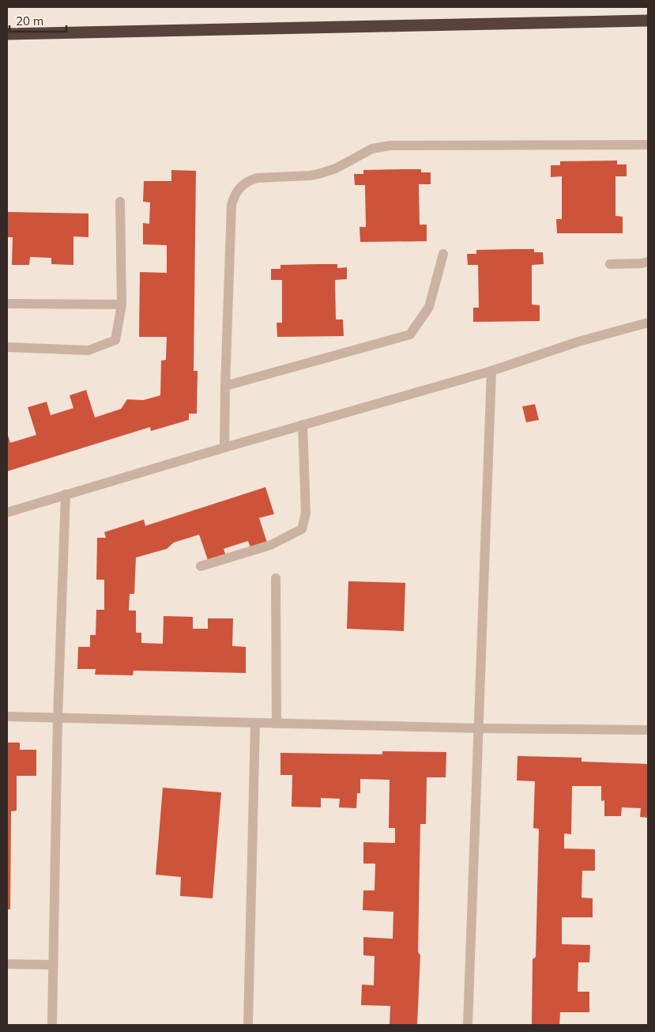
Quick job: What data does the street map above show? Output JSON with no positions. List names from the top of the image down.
{
  "scale_bar": "20 m"
}
